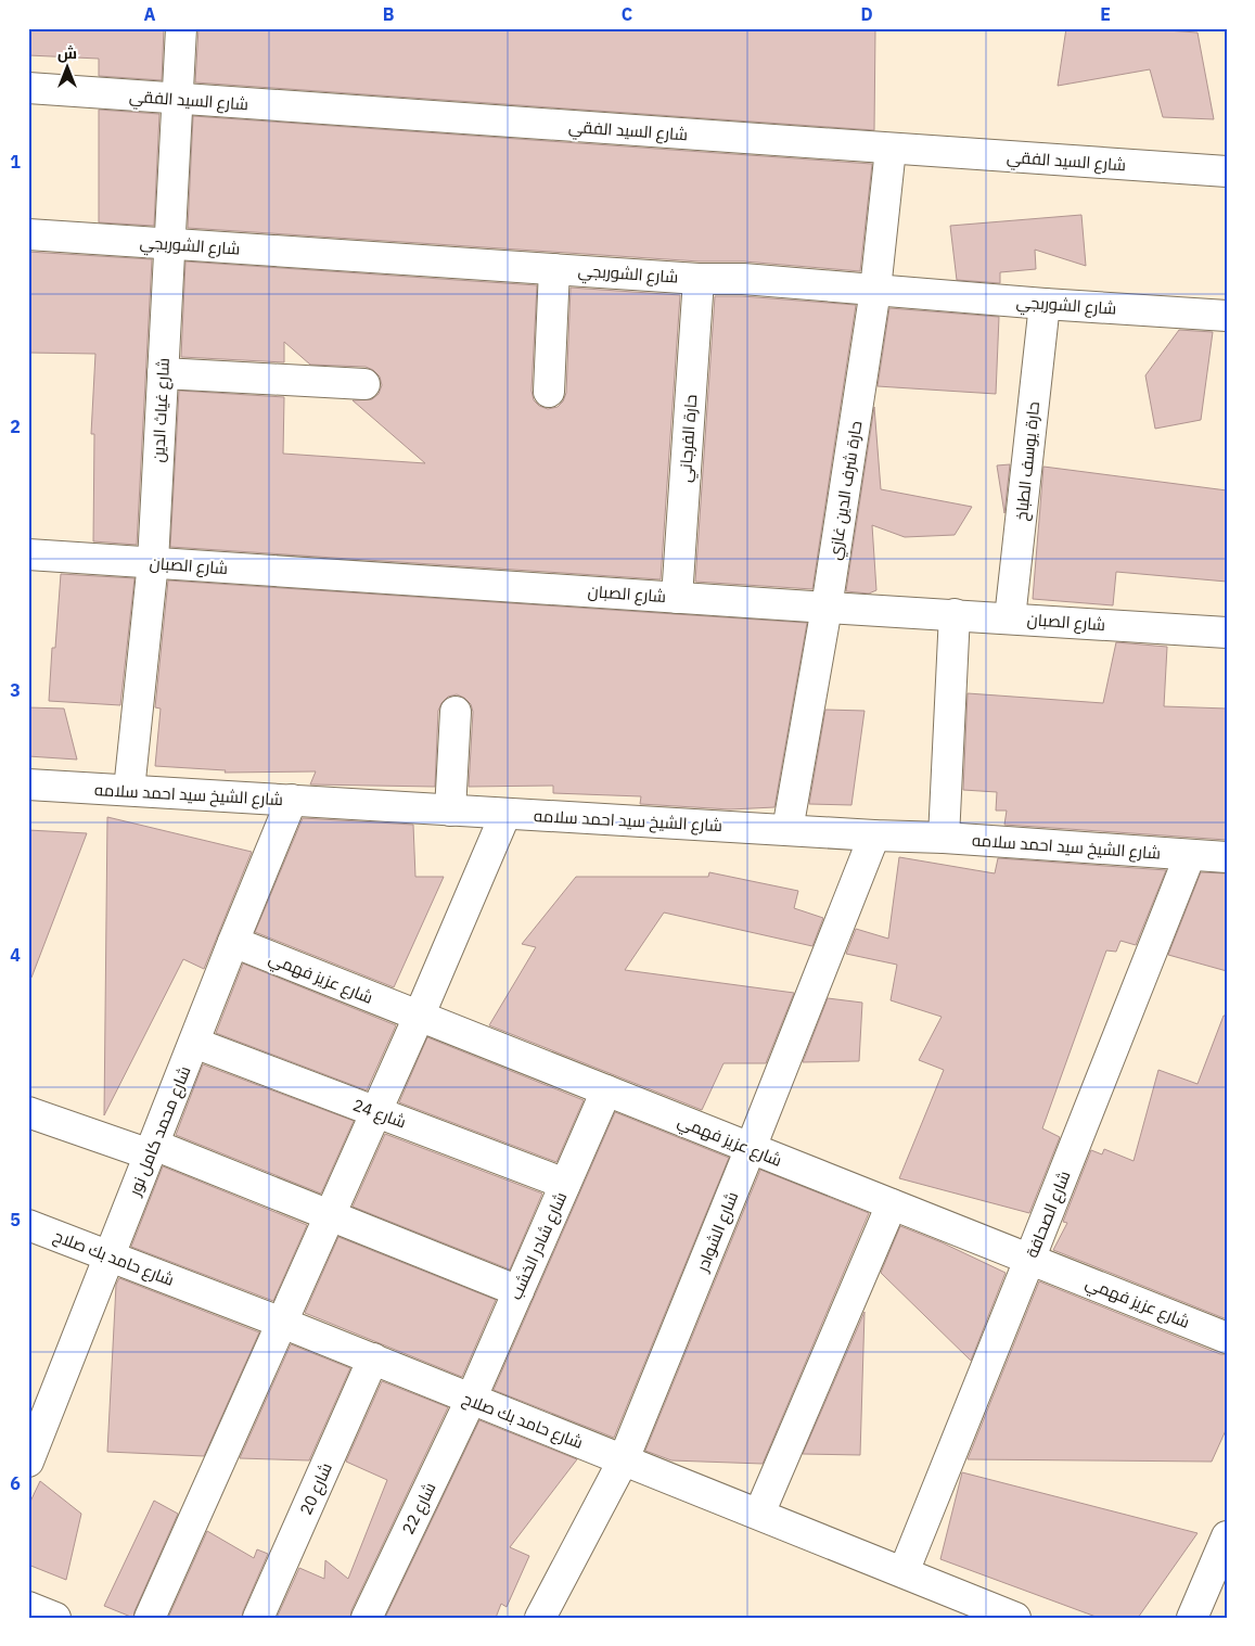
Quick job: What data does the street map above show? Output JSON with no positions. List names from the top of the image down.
{
  "streets": {
    "street": [
      "شارع السيد الفقي",
      "شارع الشوربجي",
      "شارع غياث الدين",
      "حارة الفرجاني",
      "حارة يوسف الطباخ",
      "حارة شرف الدين غازي",
      "شارع الصبان",
      "شارع الشيخ سيد احمد سلامه",
      "شارع عزيز فهمي",
      "شارع 24",
      "شارع محمد كامل نور",
      "شارع الصحافة",
      "شارع الشوادر",
      "شارع شادر الخشب",
      "شارع حامد بك صلاح",
      "شارع 20",
      "شارع 22"
    ]
  },
  "crossings": [
    ["شارع السيد الفقي", "شارع غياث الدين"],
    ["شارع السيد الفقي", "حارة شرف الدين غازي"],
    ["شارع الشوربجي", "شارع غياث الدين"],
    ["شارع الشوربجي", "حارة الفرجاني"],
    ["شارع الشوربجي", "حارة يوسف الطباخ"],
    ["شارع الشوربجي", "حارة شرف الدين غازي"],
    ["شارع غياث الدين", "شارع الصبان"],
    ["شارع غياث الدين", "شارع الشيخ سيد احمد سلامه"],
    ["حارة الفرجاني", "شارع الصبان"],
    ["حارة يوسف الطباخ", "شارع الصبان"],
    ["حارة شرف الدين غازي", "شارع الصبان"],
    ["حارة شرف الدين غازي", "شارع الشيخ سيد احمد سلامه"],
    ["شارع الشيخ سيد احمد سلامه", "شارع محمد كامل نور"],
    ["شارع الشيخ سيد احمد سلامه", "شارع الصحافة"],
    ["شارع الشيخ سيد احمد سلامه", "شارع الشوادر"],
    ["شارع عزيز فهمي", "شارع محمد كامل نور"],
    ["شارع عزيز فهمي", "شارع الصحافة"],
    ["شارع عزيز فهمي", "شارع الشوادر"],
    ["شارع عزيز فهمي", "شارع شادر الخشب"],
    ["شارع 24", "شارع محمد كامل نور"],
    ["شارع 24", "شارع شادر الخشب"],
    ["شارع محمد كامل نور", "شارع حامد بك صلاح"],
    ["شارع الصحافة", "شارع حامد بك صلاح"],
    ["شارع الشوادر", "شارع حامد بك صلاح"],
    ["شارع شادر الخشب", "شارع حامد بك صلاح"],
    ["شارع شادر الخشب", "شارع 22"],
    ["شارع حامد بك صلاح", "شارع 20"],
    ["شارع حامد بك صلاح", "شارع 22"]
  ],
  "north": "top",
  "grid": {
    "columns": [
      "A",
      "B",
      "C",
      "D",
      "E"
    ],
    "rows": [
      "1",
      "2",
      "3",
      "4",
      "5",
      "6"
    ]
  }
}
